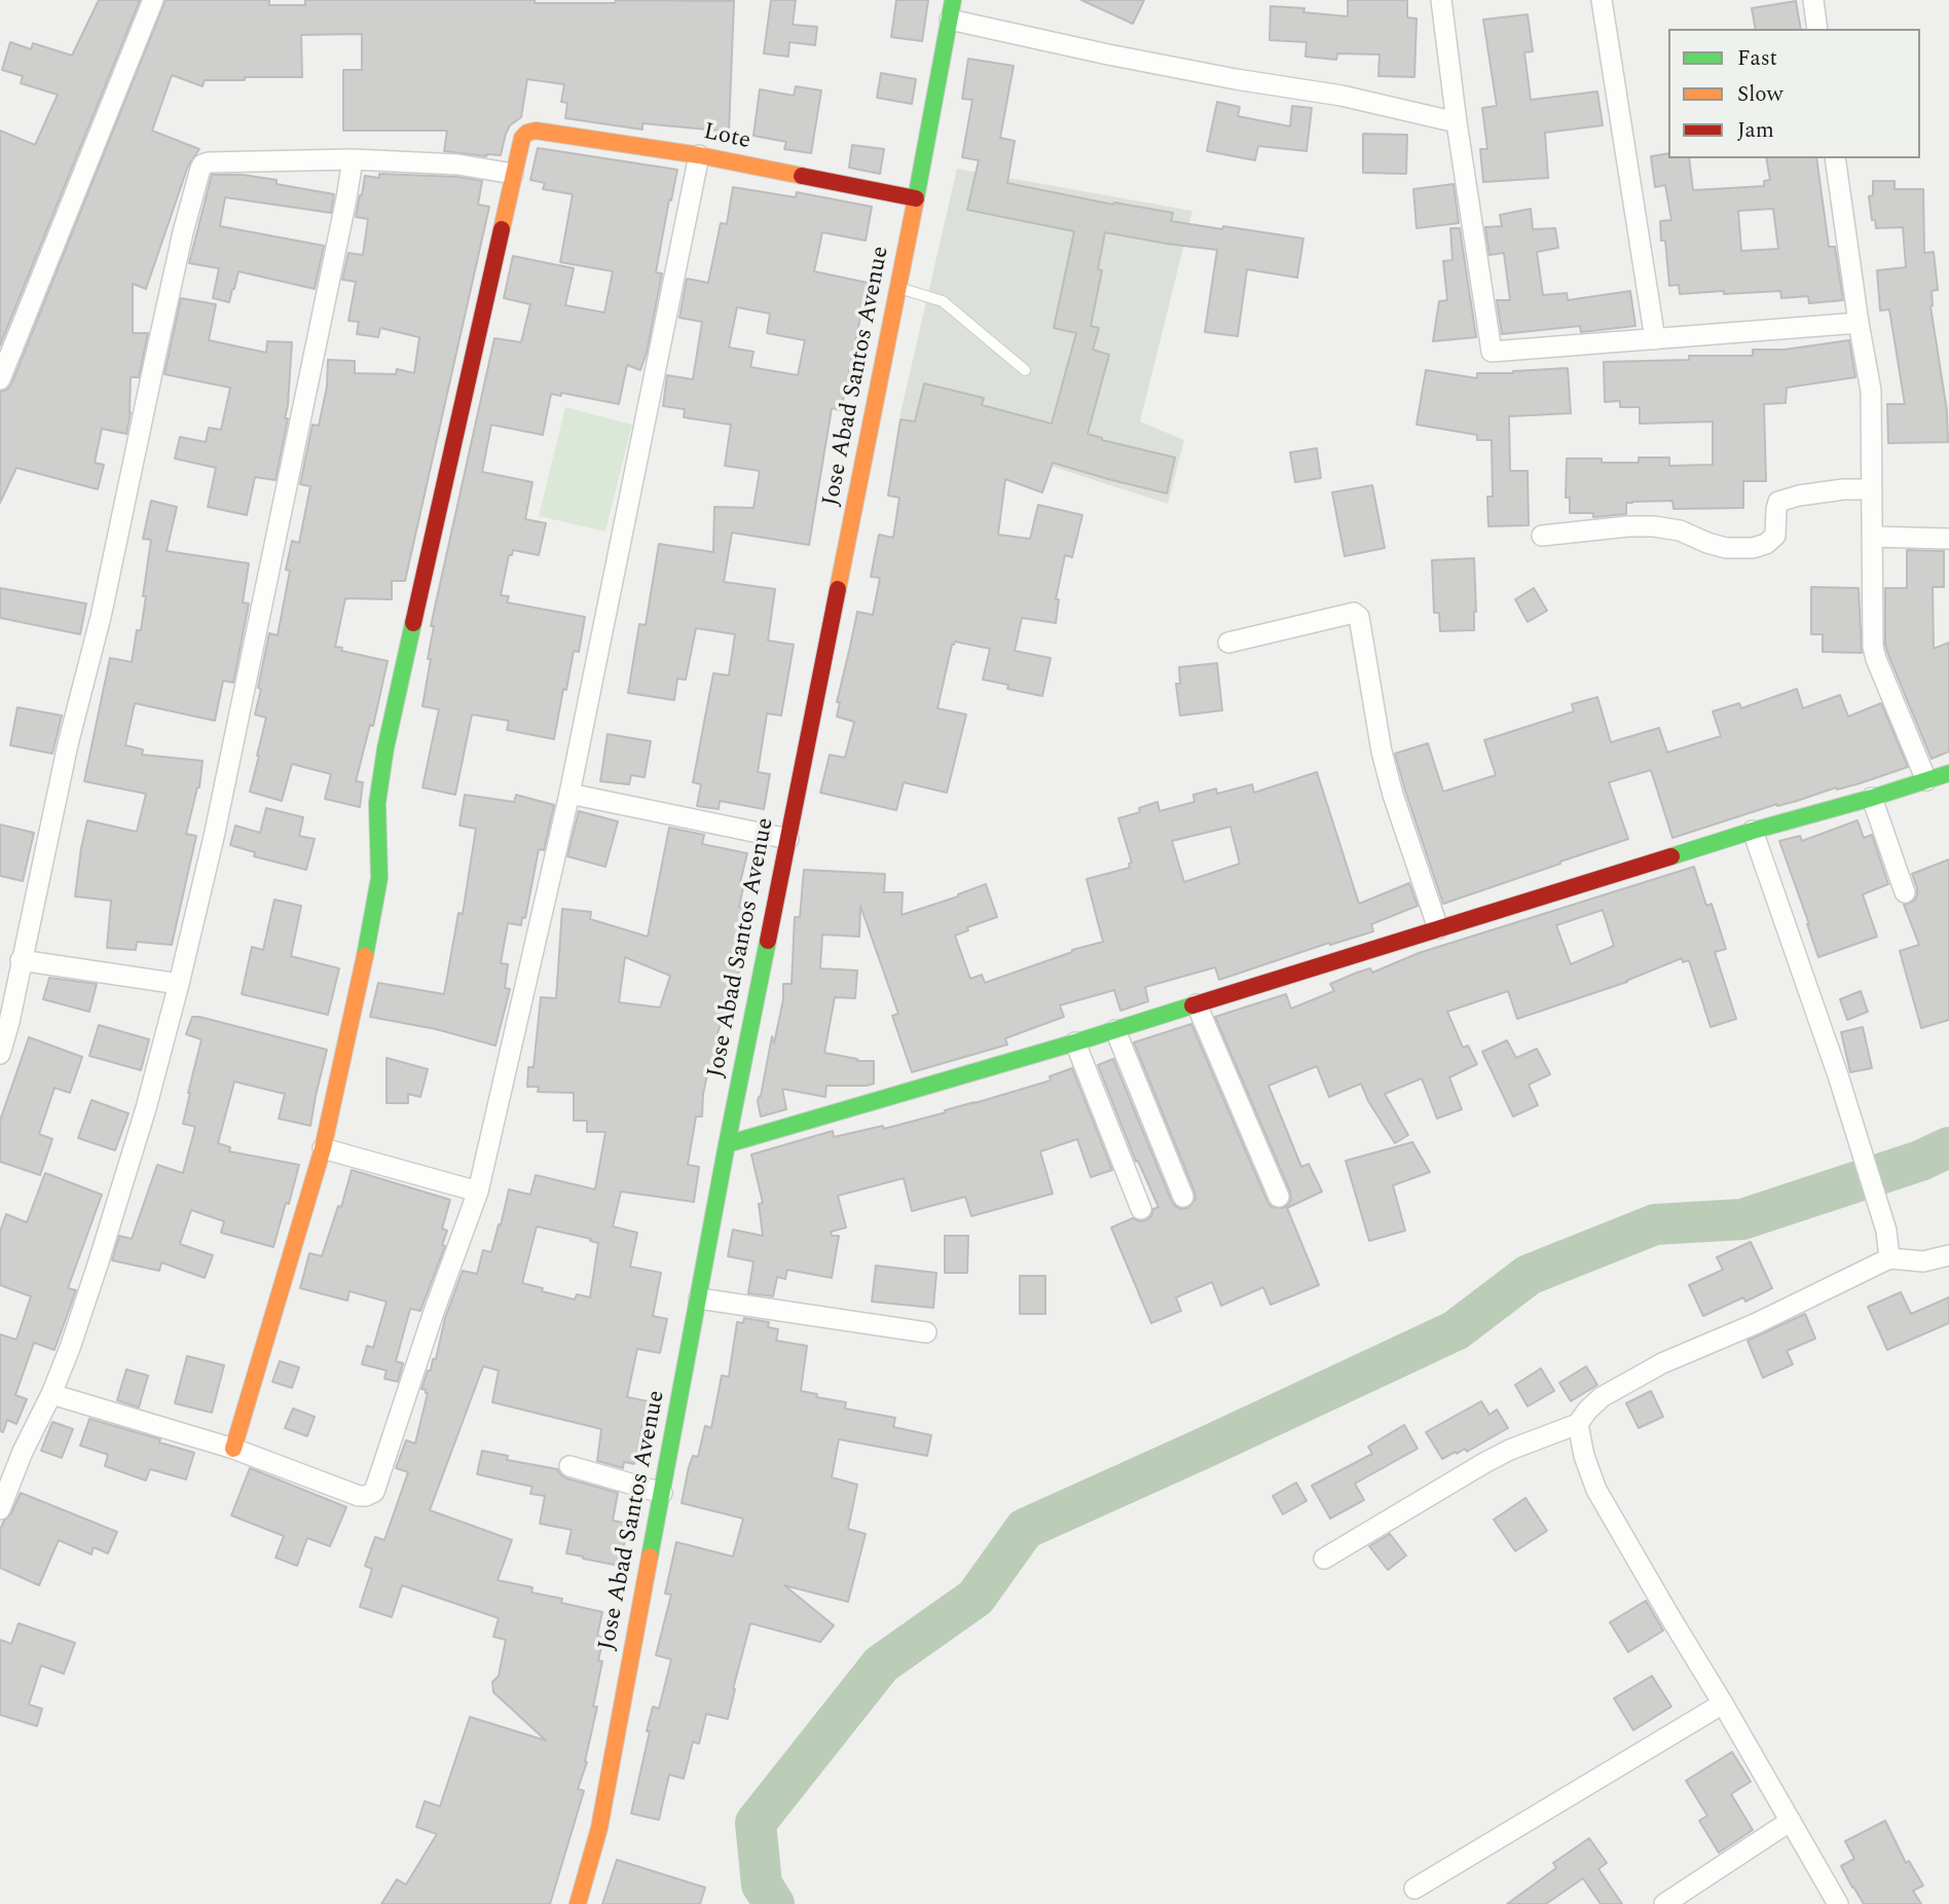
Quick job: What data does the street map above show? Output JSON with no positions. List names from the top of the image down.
{
  "streets": {
    "main road": ["Lote", "Jose Abad Santos Avenue"]
  },
  "crossings": [
    ["Lote", "Jose Abad Santos Avenue"]
  ],
  "legend": ["Fast", "Slow", "Jam"]
}
